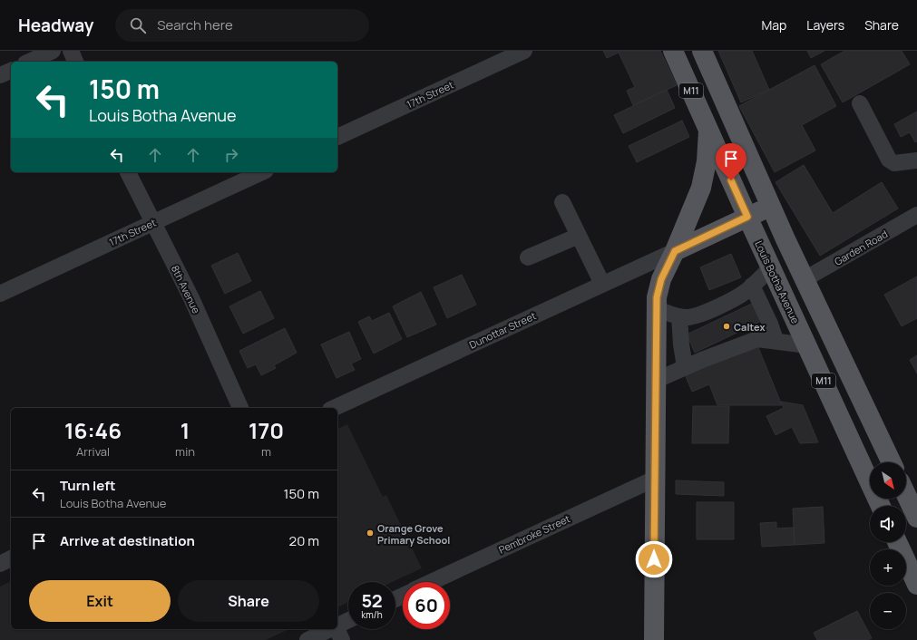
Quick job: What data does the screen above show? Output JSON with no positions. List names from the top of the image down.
{
  "streets": {
    "main road": ["M11", "Louis Botha Avenue"],
    "street": [
      "17th Street",
      "Garden Road",
      "8th Avenue",
      "Dunottar Street",
      "Pembroke Street"
    ]
  },
  "crossings": [
    ["M11", "Garden Road"],
    ["17th Street", "8th Avenue"]
  ],
  "places": ["Caltex", "Orange Grove Primary School"],
  "north": "bottom right",
  "page": {
    "header": "Headway",
    "search": "Search here",
    "nav": ["Map", "Layers", "Share"],
    "turn": ["150 m", "Louis Botha Avenue"],
    "eta": [
      "16:46",
      "Arrival",
      "1",
      "min",
      "170",
      "m"
    ],
    "map_buttons": ["+", "−"],
    "list": [
      {
        "name": "Turn left",
        "note": "Louis Botha Avenue",
        "value": "150 m"
      },
      {
        "name": "Arrive at destination",
        "value": "20 m"
      }
    ],
    "buttons": ["Exit", "Share"],
    "speed": "52 km/h",
    "limit": "60"
  }
}
